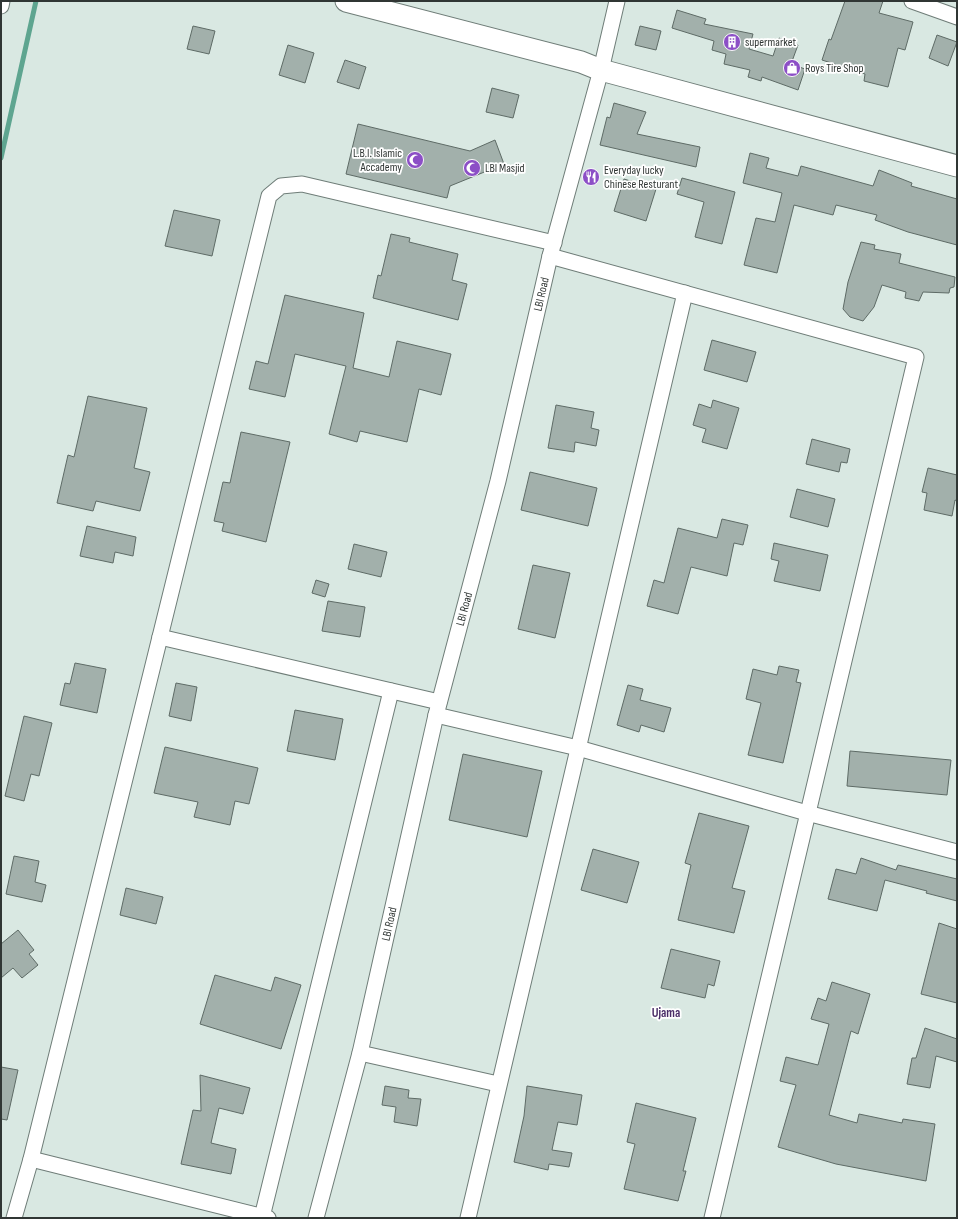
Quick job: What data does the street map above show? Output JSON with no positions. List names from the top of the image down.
{
  "streets": {
    "street": ["LBI Road"]
  },
  "districts": ["Ujama"],
  "places": {
    "building": ["supermarket"],
    "shop": ["Roys Tire Shop"],
    "mosque": ["L.B.I. Islamic Accademy", "LBI Masjid"],
    "restaurant": ["Everyday lucky Chinese Resturant"]
  }
}
